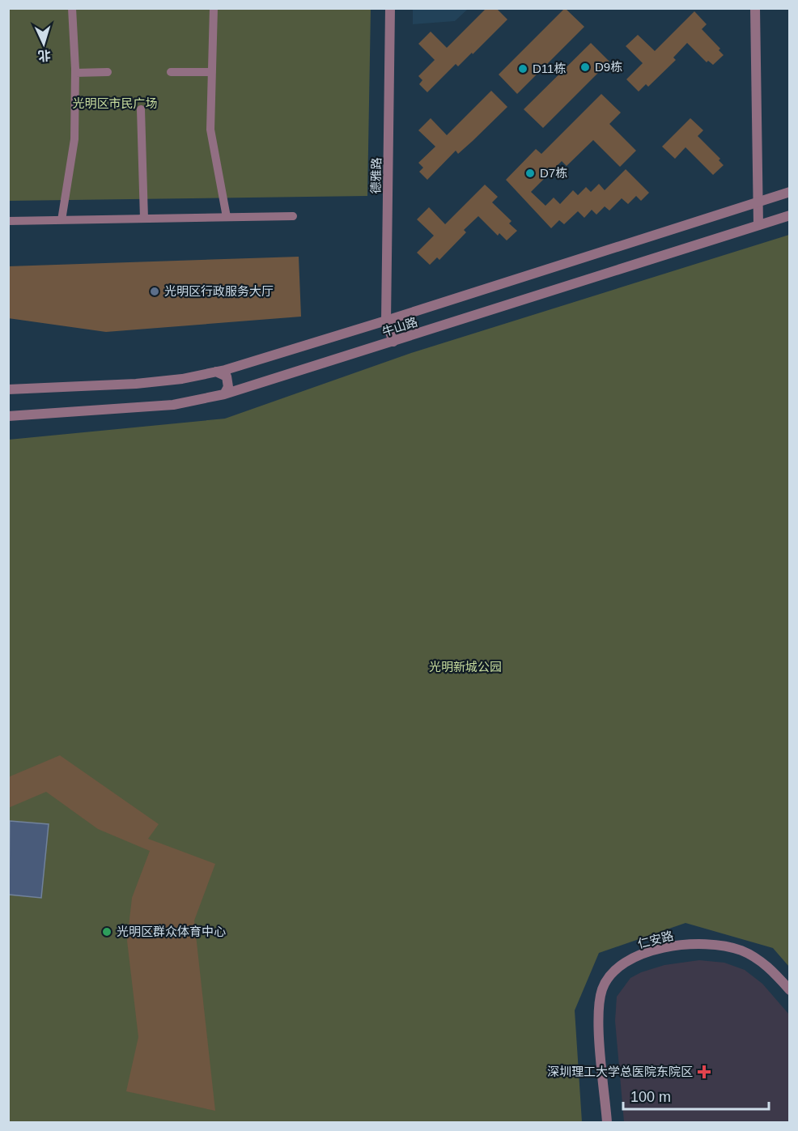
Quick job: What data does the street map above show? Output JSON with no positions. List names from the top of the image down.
{
  "streets": {
    "street": ["德雅路", "牛山路", "仁安路"]
  },
  "crossings": [
    ["德雅路", "牛山路"]
  ],
  "parks": ["光明区市民广场", "光明新城公园"],
  "places": {
    "other": [
      "D9栋",
      "D11栋",
      "D7栋",
      "光明区行政服务大厅",
      "光明区群众体育中心"
    ],
    "health": ["深圳理工大学总医院东院区"]
  },
  "scale_bar": "100 m",
  "north": "bottom"
}
